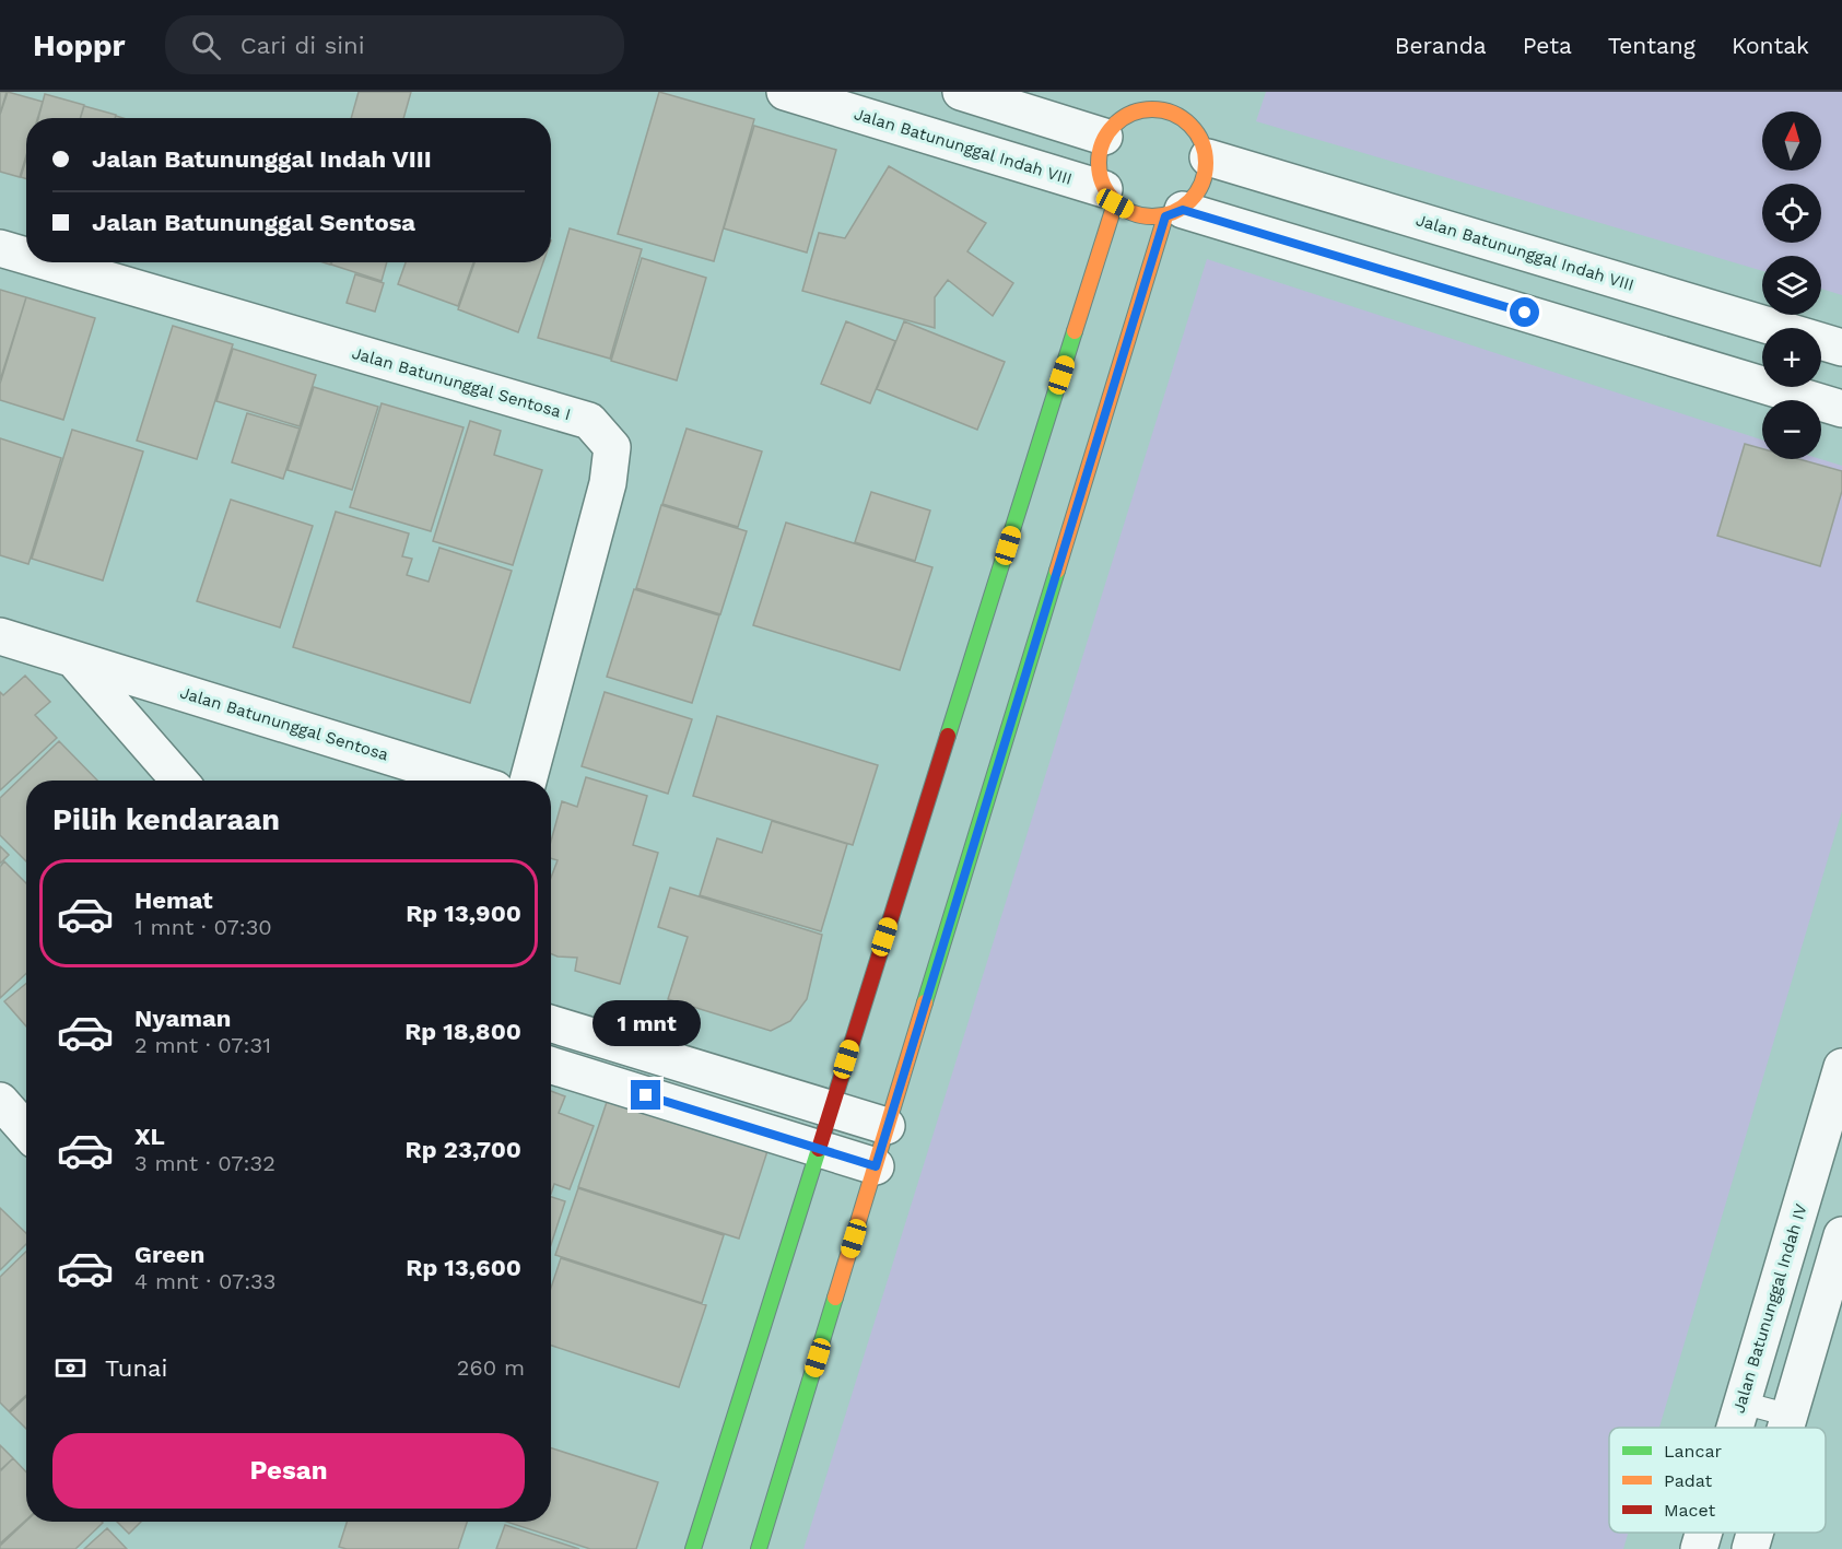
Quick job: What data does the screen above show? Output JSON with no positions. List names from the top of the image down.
{
  "streets": {
    "street": [
      "Jalan Batununggal Indah VIII",
      "Jalan Batununggal Sentosa I",
      "Jalan Batununggal Sentosa",
      "Jalan Batununggal Indah IV"
    ]
  },
  "legend": ["Lancar", "Padat", "Macet"],
  "north": "top",
  "page": {
    "header": "Hoppr",
    "search": "Cari di sini",
    "nav": [
      "Beranda",
      "Peta",
      "Tentang",
      "Kontak"
    ],
    "map_buttons": ["+", "−"],
    "banner": ["Jalan Batununggal Indah VIII", "Jalan Batununggal Sentosa"],
    "heading": "Pilih kendaraan",
    "list": [
      {
        "name": "Hemat",
        "note": "1 mnt · 07:30",
        "value": "Rp 13,900"
      },
      {
        "name": "Nyaman",
        "note": "2 mnt · 07:31",
        "value": "Rp 18,800"
      },
      {
        "name": "XL",
        "note": "3 mnt · 07:32",
        "value": "Rp 23,700"
      },
      {
        "name": "Green",
        "note": "4 mnt · 07:33",
        "value": "Rp 13,600"
      }
    ],
    "bubble": "1 mnt",
    "pay": ["Tunai", "260 m"],
    "buttons": "Pesan"
  }
}
